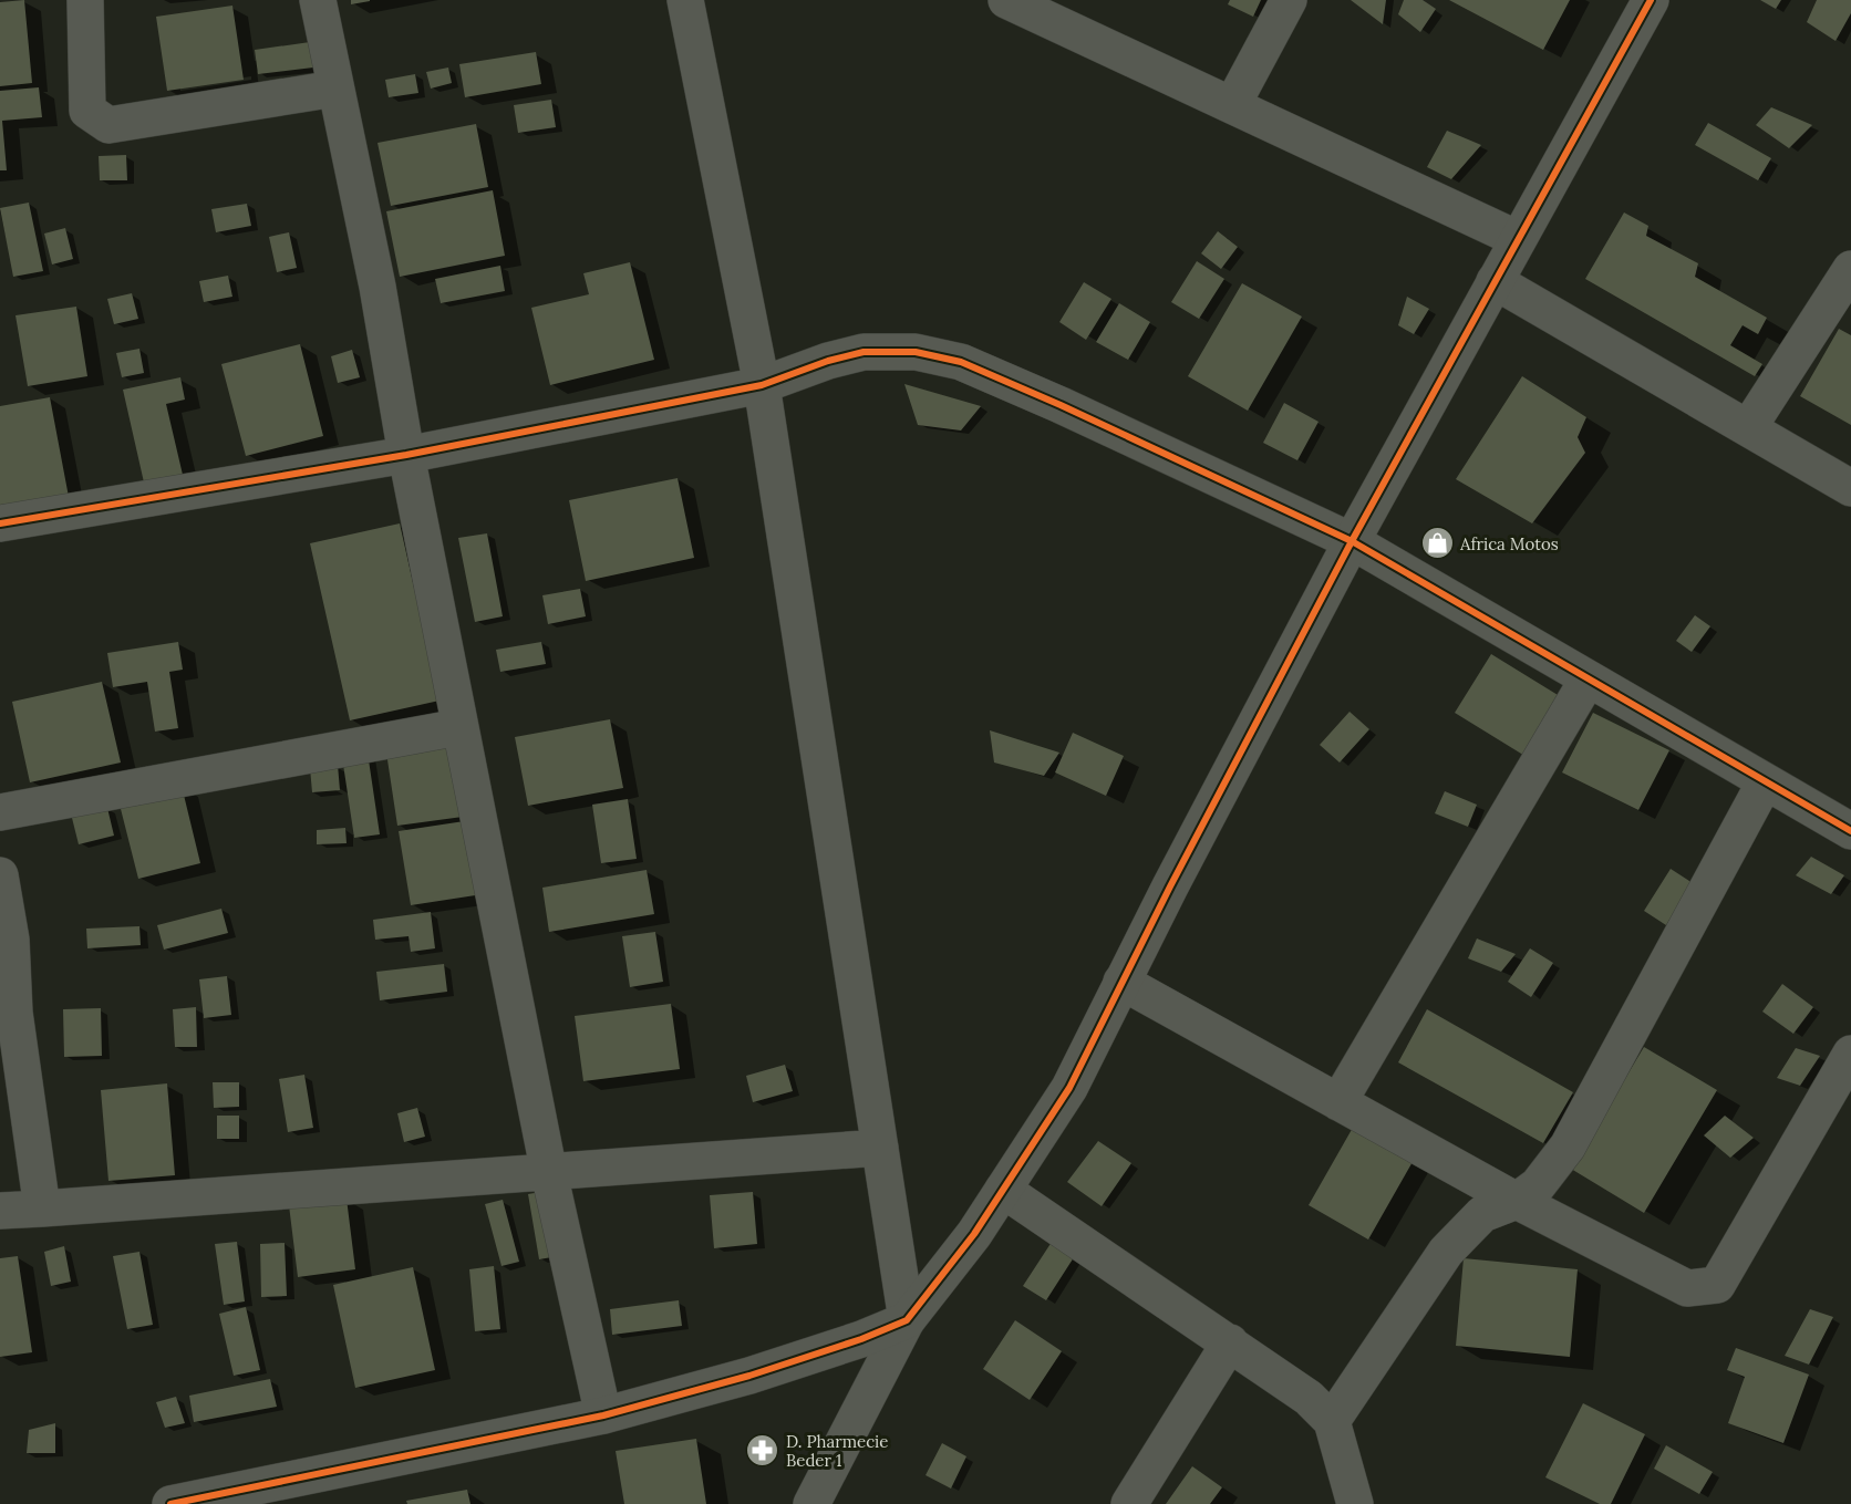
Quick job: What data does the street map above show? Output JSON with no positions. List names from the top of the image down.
{
  "places": {
    "shop": ["Africa Motos"],
    "pharmacy": ["D. Pharmecie Beder 1"]
  }
}
